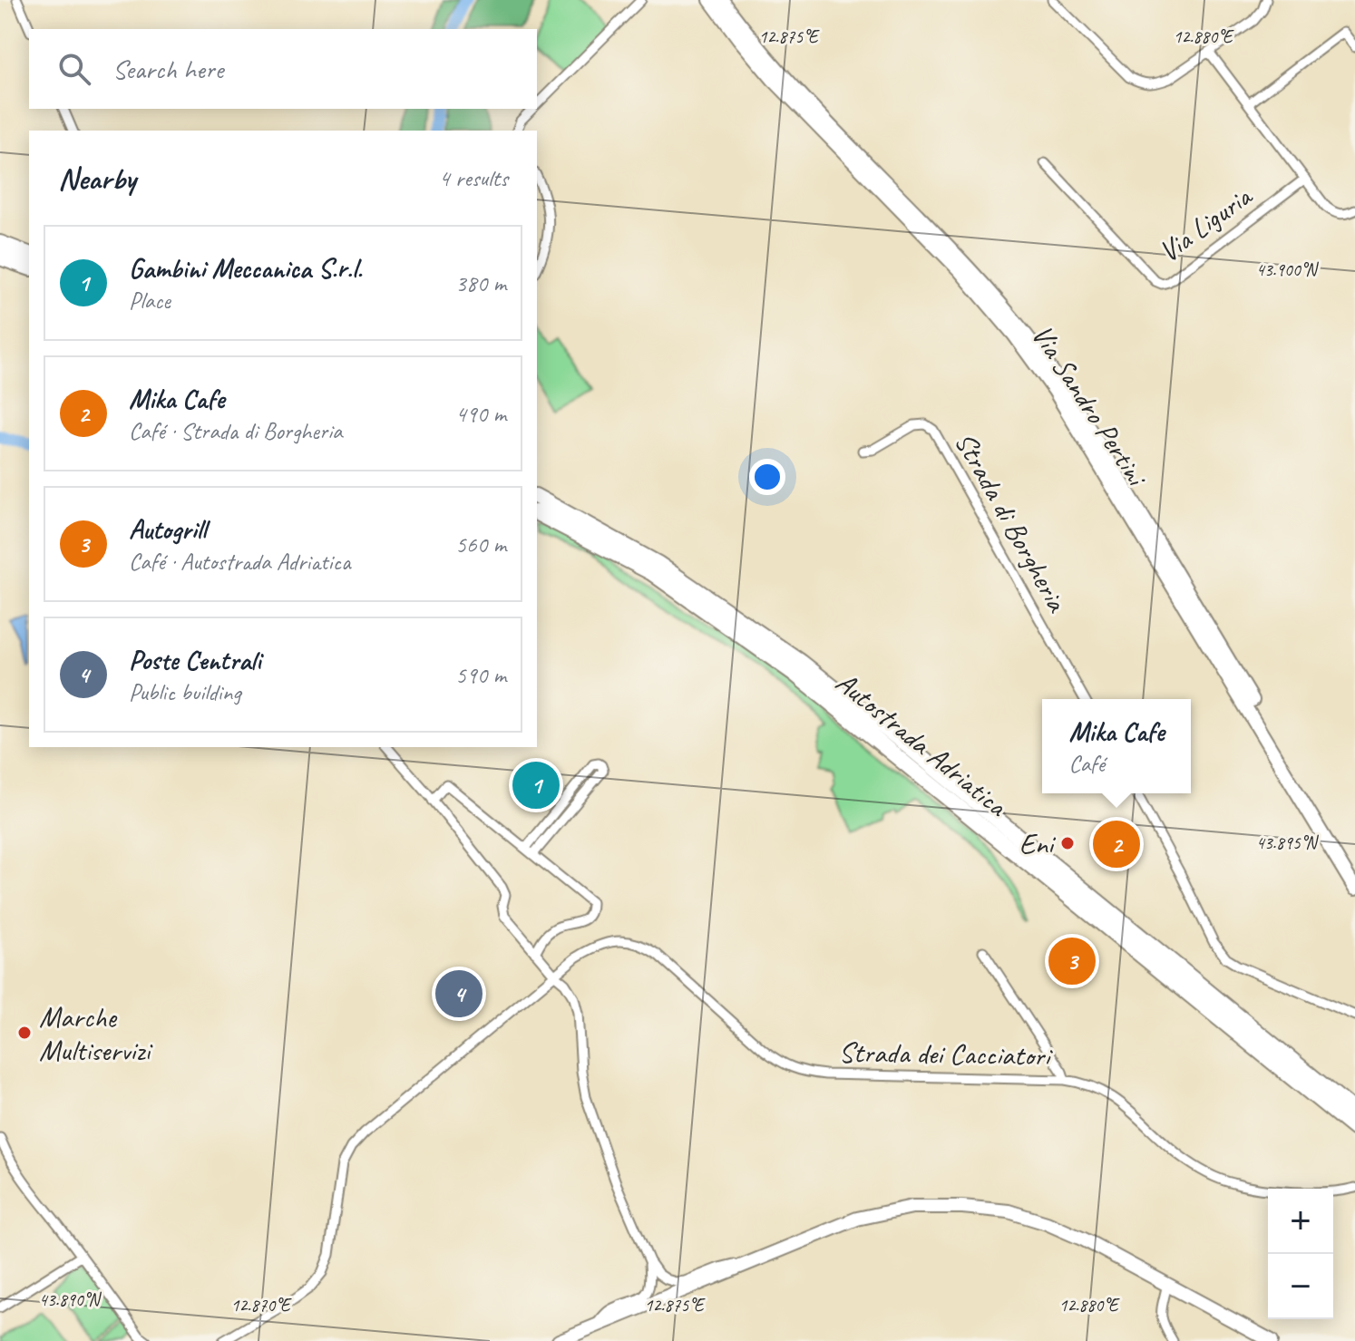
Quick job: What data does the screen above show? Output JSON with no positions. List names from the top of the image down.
{
  "streets": {
    "highway": ["Autostrada Adriatica"],
    "main road": ["Via Sandro Pertini"],
    "street": ["Via Liguria", "Strada di Borgheria", "Strada dei Cacciatori"]
  },
  "places": ["Eni", "Marche Multiservizi"],
  "page": {
    "search": "Search here",
    "heading": ["Nearby", "4 results"],
    "list": [
      {
        "mark": "1",
        "name": "Gambini Meccanica S.r.l.",
        "note": "Place",
        "value": "380 m"
      },
      {
        "mark": "2",
        "name": "Mika Cafe",
        "note": "Café · Strada di Borgheria",
        "value": "490 m"
      },
      {
        "mark": "3",
        "name": "Autogrill",
        "note": "Café · Autostrada Adriatica",
        "value": "560 m"
      },
      {
        "mark": "4",
        "name": "Poste Centrali",
        "note": "Public building",
        "value": "590 m"
      }
    ],
    "popup": ["Mika Cafe", "Café"],
    "pins": [
      "1",
      "2",
      "3",
      "4"
    ],
    "map_buttons": ["+", "−"]
  },
  "coordinates": [
    "12.875°E",
    "12.880°E",
    "43.900°N",
    "43.895°N",
    "43.890°N",
    "12.870°E"
  ]
}
